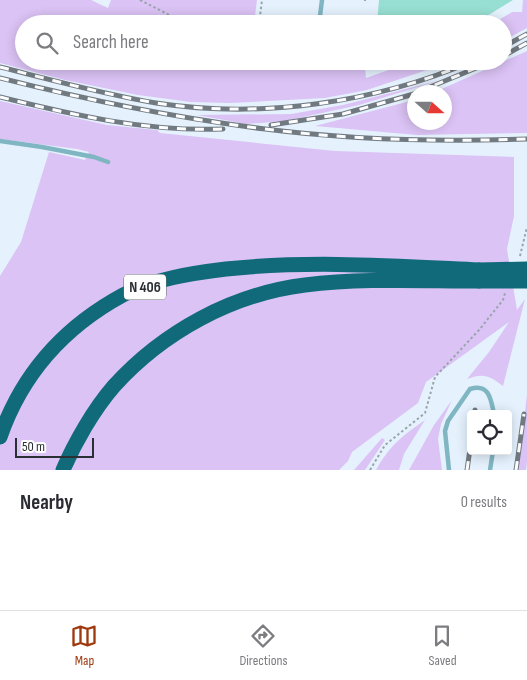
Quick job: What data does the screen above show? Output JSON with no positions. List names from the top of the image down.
{
  "streets": {
    "highway": ["N 406"]
  },
  "scale_bar": "50 m",
  "north": "right",
  "page": {
    "search": "Search here",
    "scale": "50 m",
    "heading": ["Nearby", "0 results"],
    "nav": ["Map", "Directions", "Saved"]
  }
}
